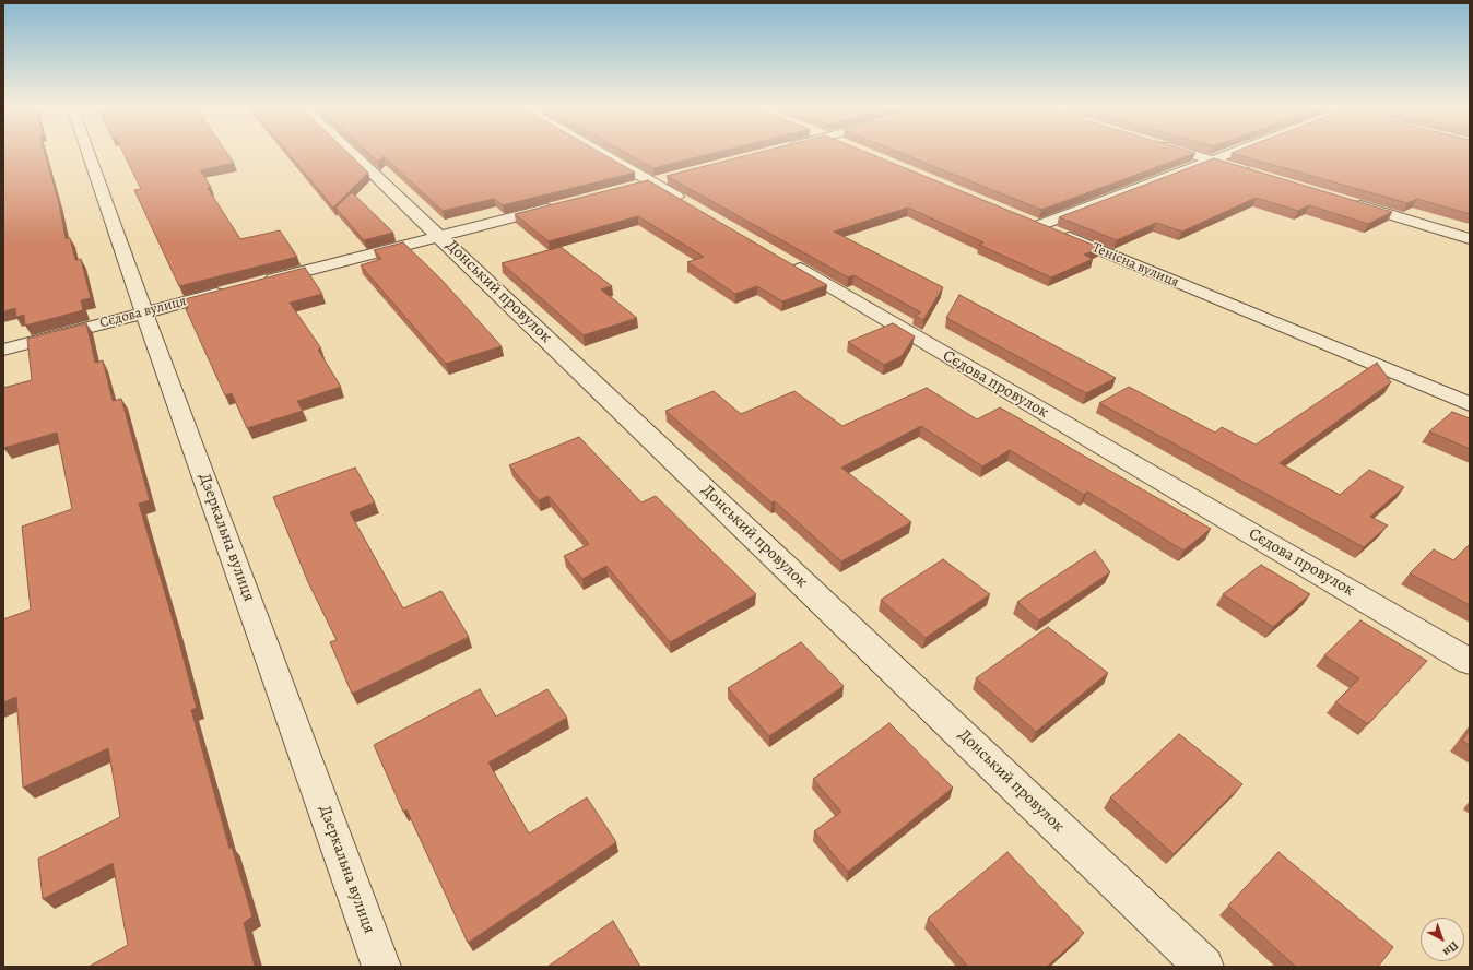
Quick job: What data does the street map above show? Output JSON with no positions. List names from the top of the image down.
{
  "streets": {
    "street": [
      "Тенісна вулиця",
      "Донський провулок",
      "Сєдова вулиця",
      "Сєдова провулок",
      "Дзеркальна вулиця"
    ]
  },
  "crossings": [
    ["Сєдова вулиця", "Дзеркальна вулиця"]
  ],
  "north": "bottom right"
}
